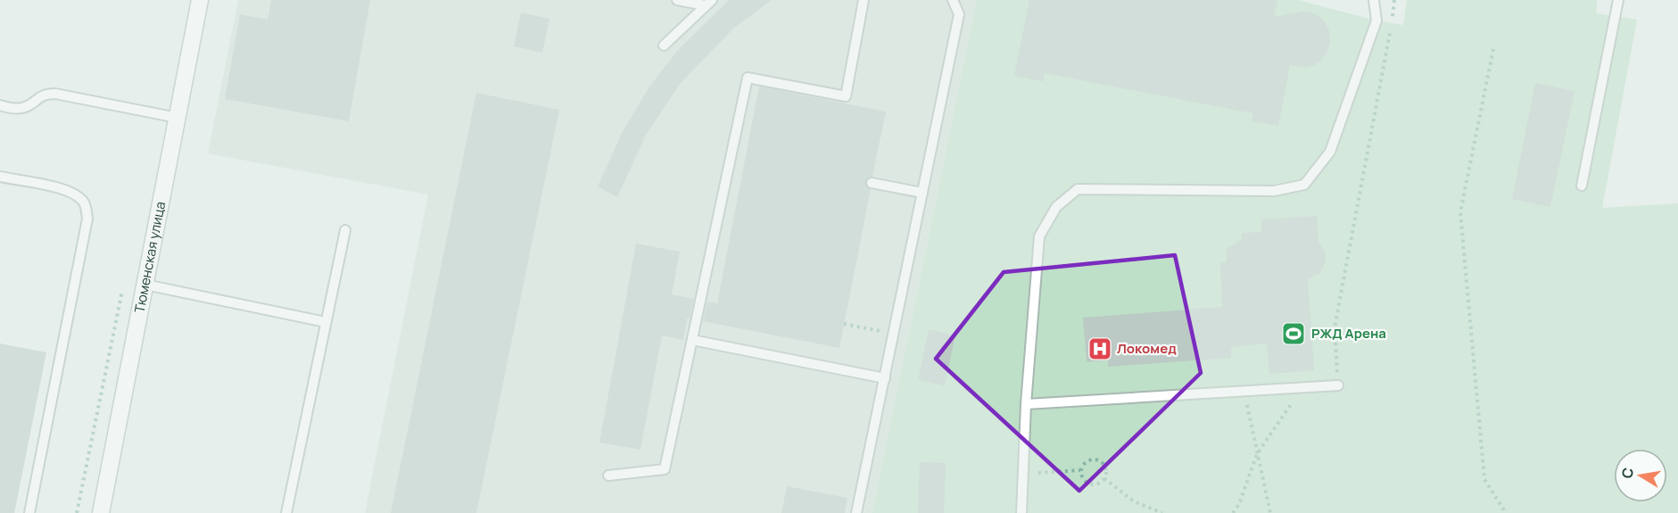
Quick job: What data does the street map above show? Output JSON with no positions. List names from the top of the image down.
{
  "streets": {
    "street": ["Тюменская улица"]
  },
  "places": {
    "sports": ["РЖД Арена"],
    "hospital": ["Локомед"]
  },
  "north": "left"
}
